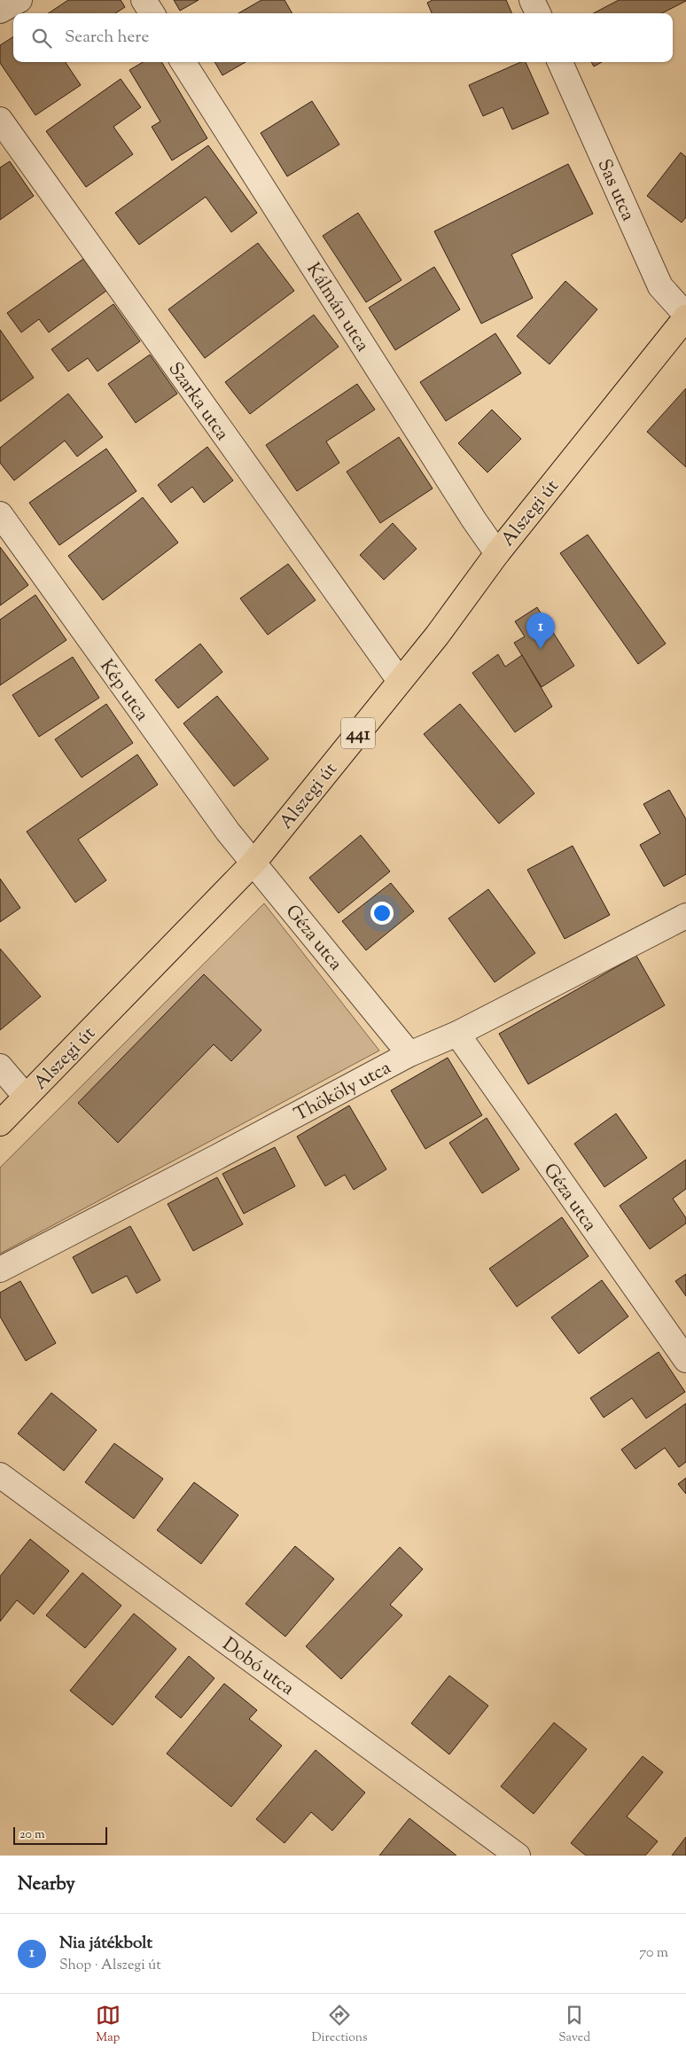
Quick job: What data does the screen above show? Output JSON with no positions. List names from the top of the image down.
{
  "streets": {
    "main road": ["Alszegi út", "441"],
    "street": [
      "Sas utca",
      "Kálmán utca",
      "Szarka utca",
      "Kép utca",
      "Géza utca",
      "Thököly utca",
      "Dobó utca"
    ]
  },
  "crossings": [
    ["Sas utca", "Alszegi út"],
    ["Kálmán utca", "Alszegi út"],
    ["Szarka utca", "Alszegi út"],
    ["Alszegi út", "Kép utca"],
    ["Alszegi út", "Géza utca"],
    ["Kép utca", "Géza utca"],
    ["Géza utca", "Thököly utca"]
  ],
  "scale_bar": "20 m",
  "page": {
    "search": "Search here",
    "pins": "1",
    "scale": "20 m",
    "heading": "Nearby",
    "list": [
      {
        "mark": "1",
        "name": "Nia játékbolt",
        "note": "Shop · Alszegi út",
        "value": "70 m"
      }
    ],
    "nav": ["Map", "Directions", "Saved"]
  }
}
